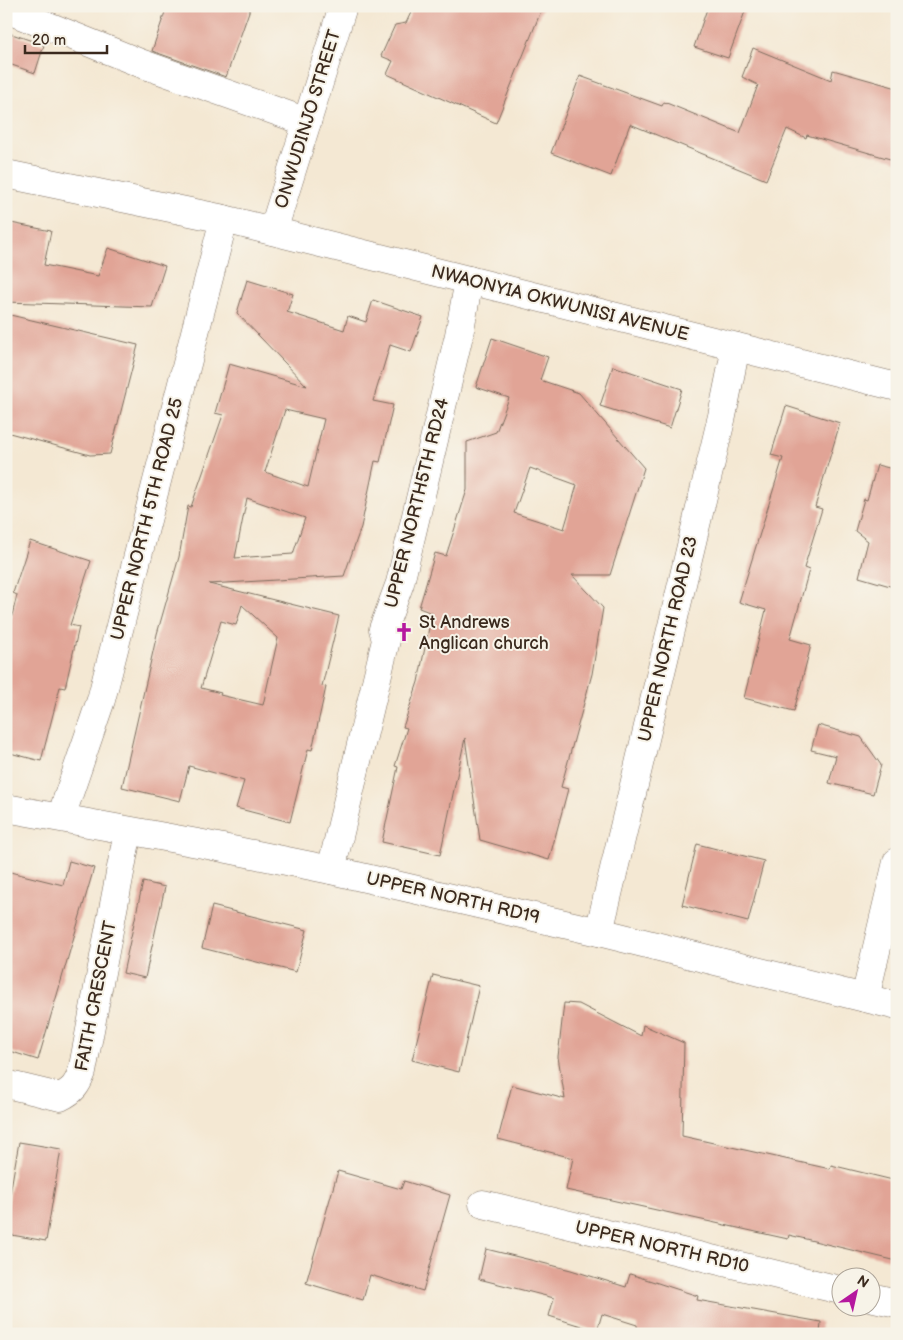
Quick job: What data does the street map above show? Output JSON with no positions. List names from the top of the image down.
{
  "streets": {
    "street": [
      "ONWUDINJO STREET",
      "NWAONYIA OKWUNISI AVENUE",
      "UPPER NORTH5TH RD24",
      "UPPER NORTH 5TH ROAD 25",
      "UPPER NORTH ROAD 23",
      "UPPER NORTH RD19",
      "FAITH CRESCENT",
      "UPPER NORTH RD10"
    ]
  },
  "crossings": [
    ["ONWUDINJO STREET", "NWAONYIA OKWUNISI AVENUE"],
    ["NWAONYIA OKWUNISI AVENUE", "UPPER NORTH5TH RD24"],
    ["NWAONYIA OKWUNISI AVENUE", "UPPER NORTH 5TH ROAD 25"],
    ["NWAONYIA OKWUNISI AVENUE", "UPPER NORTH ROAD 23"],
    ["UPPER NORTH5TH RD24", "UPPER NORTH RD19"],
    ["UPPER NORTH 5TH ROAD 25", "UPPER NORTH RD19"],
    ["UPPER NORTH ROAD 23", "UPPER NORTH RD19"],
    ["UPPER NORTH RD19", "FAITH CRESCENT"]
  ],
  "places": {
    "church": ["St Andrews Anglican church"]
  },
  "scale_bar": "20 m",
  "north": "top right"
}
